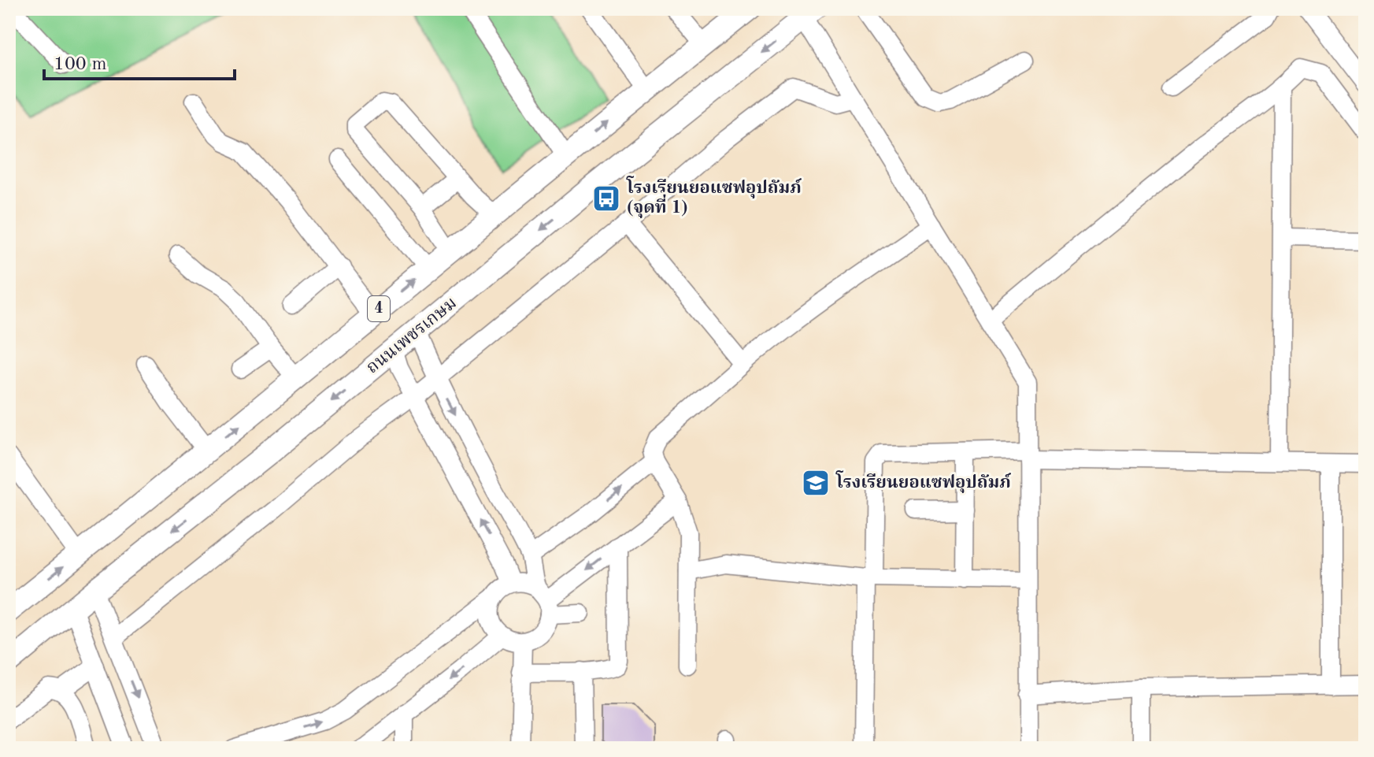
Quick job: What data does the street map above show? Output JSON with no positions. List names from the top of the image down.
{
  "streets": {
    "main road": ["4", "ถนนเพชรเกษม"]
  },
  "places": {
    "bus stop": ["โรงเรียนยอแซฟอุปถัมภ์ (จุดที่ 1)"],
    "school or university": ["โรงเรียนยอแซฟอุปถัมภ์"]
  },
  "scale_bar": "100 m"
}
